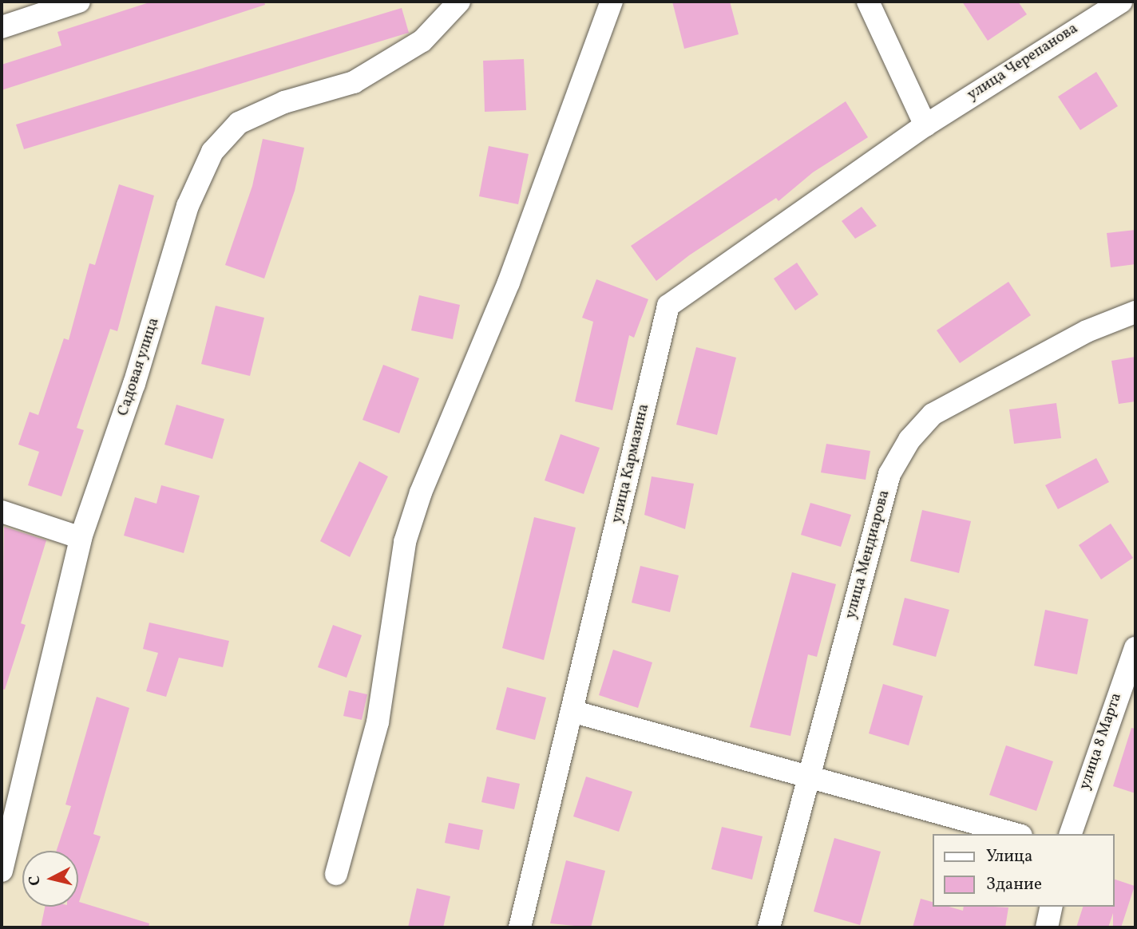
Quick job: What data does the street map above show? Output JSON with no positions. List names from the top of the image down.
{
  "streets": {
    "street": [
      "улица Черепанова",
      "Садовая улица",
      "улица Кармазина",
      "улица Мендиарова",
      "улица 8 Марта"
    ]
  },
  "crossings": [
    ["улица Черепанова", "улица Кармазина"]
  ],
  "legend": ["Улица", "Здание"],
  "north": "left"
}
